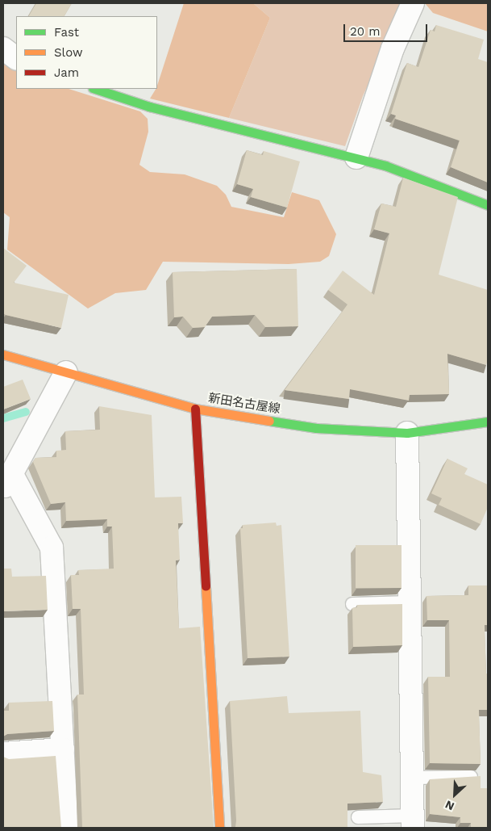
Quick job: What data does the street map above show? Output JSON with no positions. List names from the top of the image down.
{
  "streets": {
    "street": ["新田名古屋線"]
  },
  "legend": ["Fast", "Slow", "Jam"],
  "scale_bar": "20 m",
  "north": "bottom left"
}
